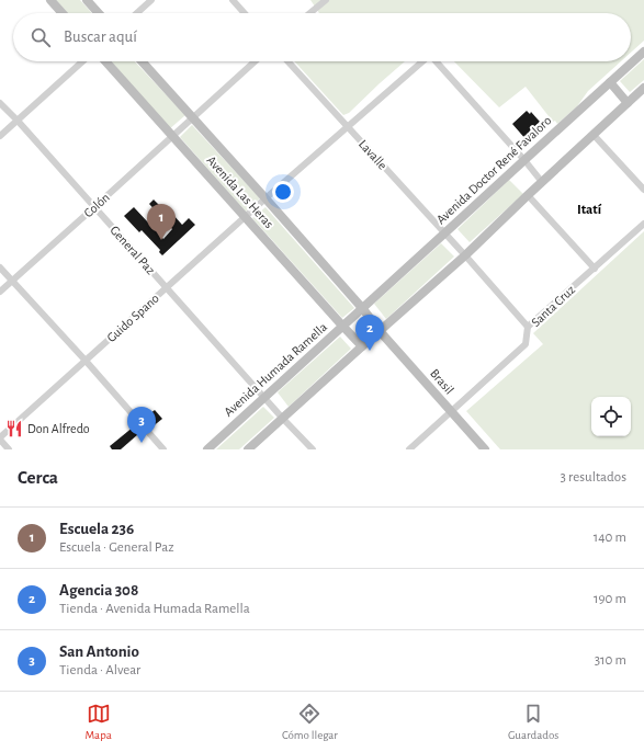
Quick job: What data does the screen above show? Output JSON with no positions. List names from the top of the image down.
{
  "streets": {
    "main road": [
      "Avenida Doctor René Favaloro",
      "Avenida Las Heras",
      "Avenida Humada Ramella",
      "Brasil"
    ],
    "street": [
      "Lavalle",
      "Colón",
      "General Paz",
      "Santa Cruz",
      "Guido Spano"
    ]
  },
  "crossings": [
    ["Lavalle", "Avenida Doctor René Favaloro"],
    ["Lavalle", "Santa Cruz"],
    ["Lavalle", "Guido Spano"],
    ["Avenida Doctor René Favaloro", "Avenida Las Heras"],
    ["Avenida Doctor René Favaloro", "Avenida Humada Ramella"],
    ["Avenida Las Heras", "Colón"],
    ["Avenida Las Heras", "Guido Spano"],
    ["Avenida Las Heras", "Avenida Humada Ramella"],
    ["Avenida Las Heras", "Brasil"],
    ["Colón", "General Paz"],
    ["General Paz", "Guido Spano"],
    ["General Paz", "Avenida Humada Ramella"],
    ["Santa Cruz", "Brasil"]
  ],
  "districts": ["Itatí"],
  "places": {
    "restaurant": ["Don Alfredo"]
  },
  "page": {
    "search": "Buscar aquí",
    "pins": ["1", "2", "3"],
    "heading": ["Cerca", "3 resultados"],
    "list": [
      {
        "mark": "1",
        "name": "Escuela 236",
        "note": "Escuela · General Paz",
        "value": "140 m"
      },
      {
        "mark": "2",
        "name": "Agencia 308",
        "note": "Tienda · Avenida Humada Ramella",
        "value": "190 m"
      },
      {
        "mark": "3",
        "name": "San Antonio",
        "note": "Tienda · Alvear",
        "value": "310 m"
      }
    ],
    "nav": ["Mapa", "Cómo llegar", "Guardados"]
  }
}
